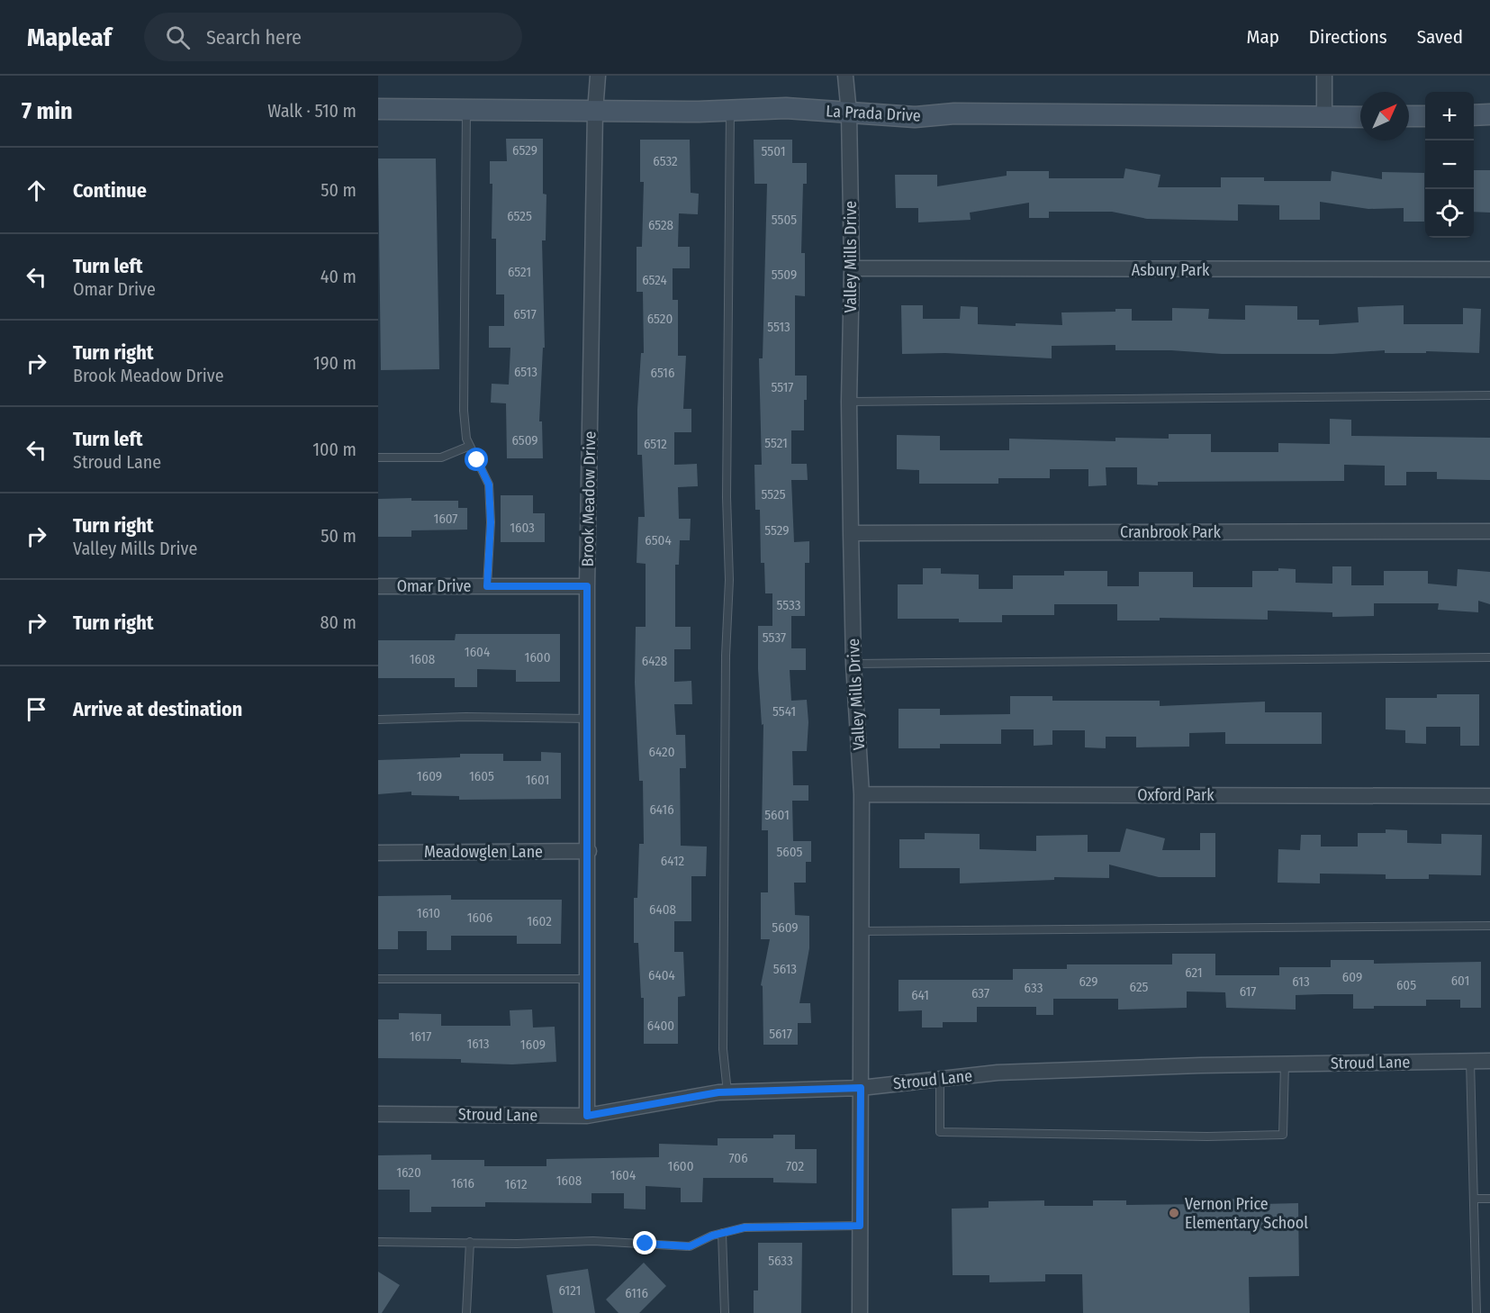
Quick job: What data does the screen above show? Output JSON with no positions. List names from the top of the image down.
{
  "streets": {
    "main road": ["La Prada Drive"],
    "street": [
      "Valley Mills Drive",
      "Asbury Park",
      "Brook Meadow Drive",
      "Cranbrook Park",
      "Omar Drive",
      "Oxford Park",
      "Meadowglen Lane",
      "Stroud Lane"
    ]
  },
  "crossings": [
    ["La Prada Drive", "Valley Mills Drive"],
    ["La Prada Drive", "Brook Meadow Drive"],
    ["Valley Mills Drive", "Asbury Park"],
    ["Valley Mills Drive", "Cranbrook Park"],
    ["Valley Mills Drive", "Oxford Park"],
    ["Valley Mills Drive", "Stroud Lane"],
    ["Brook Meadow Drive", "Omar Drive"],
    ["Brook Meadow Drive", "Meadowglen Lane"],
    ["Brook Meadow Drive", "Stroud Lane"]
  ],
  "places": ["Vernon Price Elementary School"],
  "house_numbers": [
    "6529",
    "5501",
    "6532",
    "6525",
    "5505",
    "6528",
    "6521",
    "5509",
    "6524",
    "6517",
    "6520",
    "5513",
    "6513",
    "6516",
    "5517",
    "6509",
    "5521",
    "6512",
    "5525",
    "1607",
    "1603",
    "5529",
    "6504",
    "5533",
    "5537",
    "1604",
    "1600",
    "1608",
    "6428",
    "5541",
    "6420",
    "1609",
    "1605",
    "1601",
    "6416",
    "5601",
    "5605",
    "6412",
    "6408",
    "1610",
    "1606",
    "1602",
    "5609",
    "5613",
    "621",
    "6404",
    "609",
    "601",
    "629",
    "613",
    "605",
    "625",
    "633",
    "617",
    "637",
    "641",
    "6400",
    "5617",
    "1617",
    "1613",
    "1609",
    "706",
    "1600",
    "702",
    "1620",
    "1604",
    "1608",
    "1616",
    "1612",
    "5633",
    "6121",
    "6116"
  ],
  "north": "top right",
  "page": {
    "header": "Mapleaf",
    "search": "Search here",
    "nav": ["Map", "Directions", "Saved"],
    "heading": ["7 min", "Walk · 510 m"],
    "map_buttons": ["+", "−"],
    "list": [
      ["Continue", "50 m"],
      ["Turn left", "Omar Drive", "40 m"],
      ["Turn right", "Brook Meadow Drive", "190 m"],
      ["Turn left", "Stroud Lane", "100 m"],
      ["Turn right", "Valley Mills Drive", "50 m"],
      ["Turn right", "80 m"],
      "Arrive at destination"
    ]
  }
}
